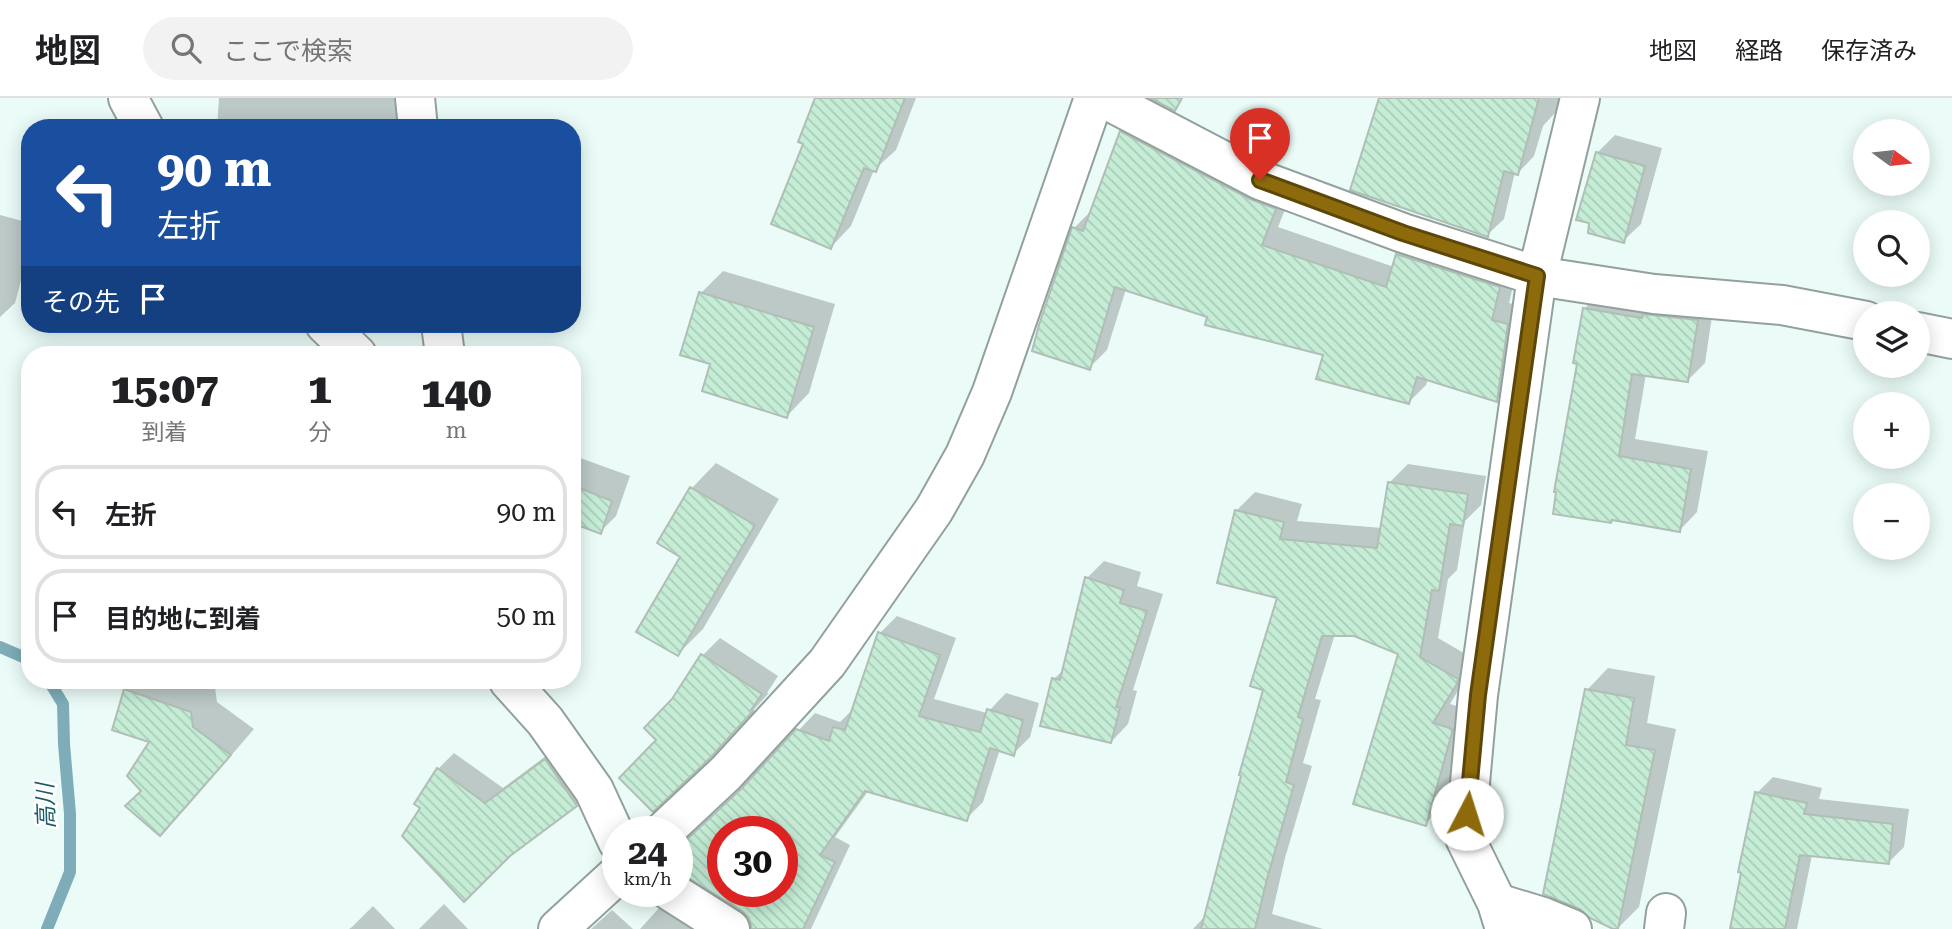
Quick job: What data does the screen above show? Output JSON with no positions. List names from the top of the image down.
{
  "water": ["高川"],
  "north": "right",
  "page": {
    "header": "地図",
    "search": "ここで検索",
    "nav": ["地図", "経路", "保存済み"],
    "map_buttons": ["+", "−"],
    "turn": ["90 m", "左折"],
    "then": "その先",
    "eta": [
      "15:07",
      "到着",
      "1",
      "分",
      "140",
      "m"
    ],
    "list": [
      {
        "name": "左折",
        "value": "90 m"
      },
      {
        "name": "目的地に到着",
        "value": "50 m"
      }
    ],
    "speed": "24 km/h",
    "limit": "30"
  }
}
